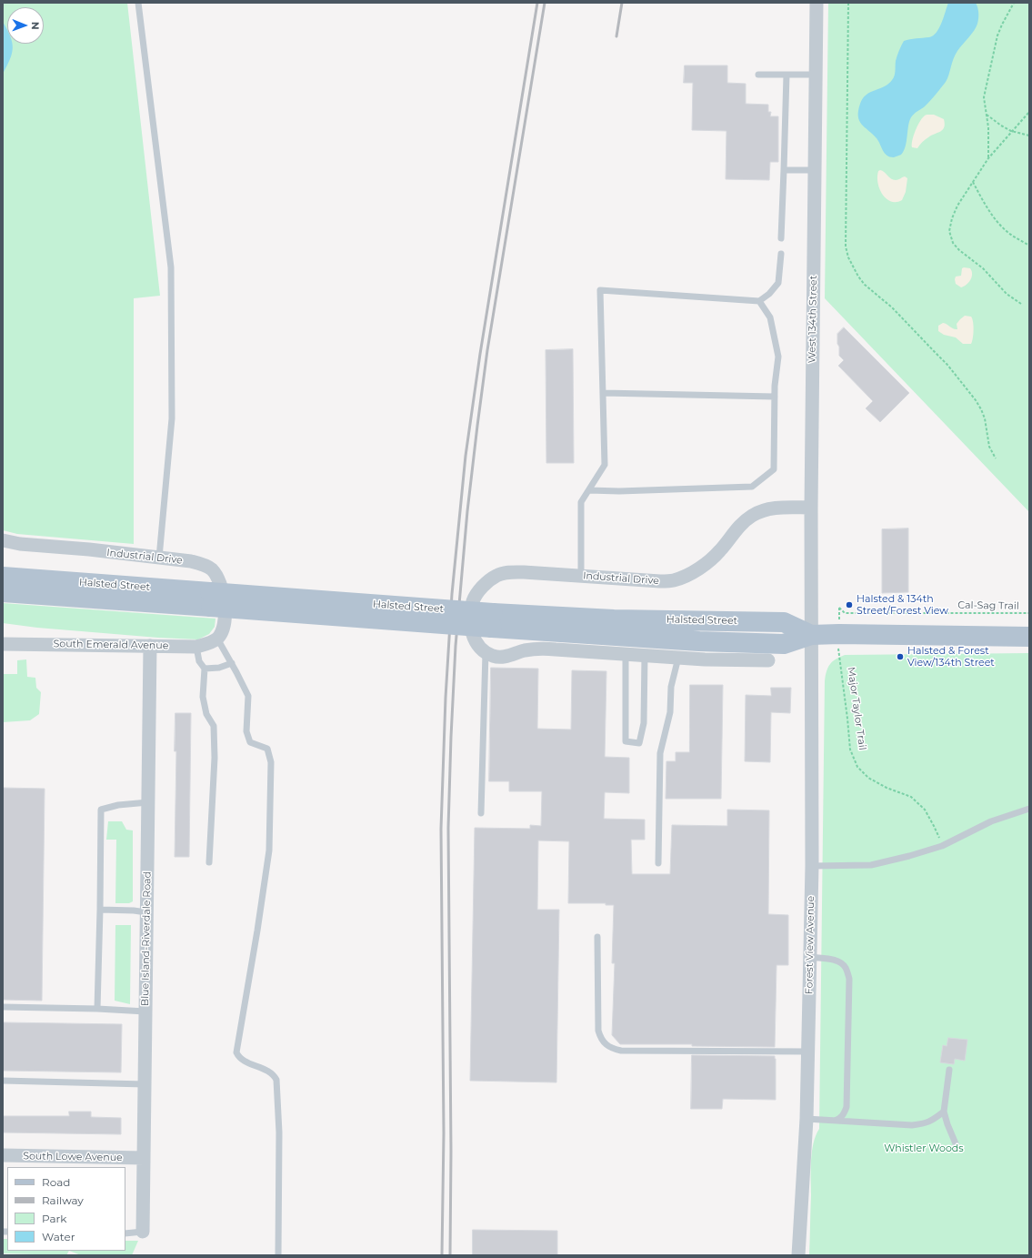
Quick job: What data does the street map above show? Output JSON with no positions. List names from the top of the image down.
{
  "streets": {
    "main road": ["Halsted Street"],
    "street": [
      "West 134th Street",
      "Industrial Drive",
      "South Emerald Avenue",
      "Blue Island-Riverdale Road",
      "Forest View Avenue",
      "South Lowe Avenue"
    ],
    "path": ["Cal-Sag Trail", "Major Taylor Trail"]
  },
  "crossings": [
    ["West 134th Street", "Industrial Drive"],
    ["West 134th Street", "Halsted Street"],
    ["West 134th Street", "Forest View Avenue"],
    ["Industrial Drive", "South Emerald Avenue"],
    ["Halsted Street", "Forest View Avenue"],
    ["South Emerald Avenue", "Blue Island-Riverdale Road"],
    ["Blue Island-Riverdale Road", "South Lowe Avenue"]
  ],
  "parks": ["Whistler Woods"],
  "places": ["Halsted & 134th Street/Forest View", "Halsted & Forest View/134th Street"],
  "legend": [
    "Road",
    "Railway",
    "Park",
    "Water"
  ],
  "north": "right"
}
